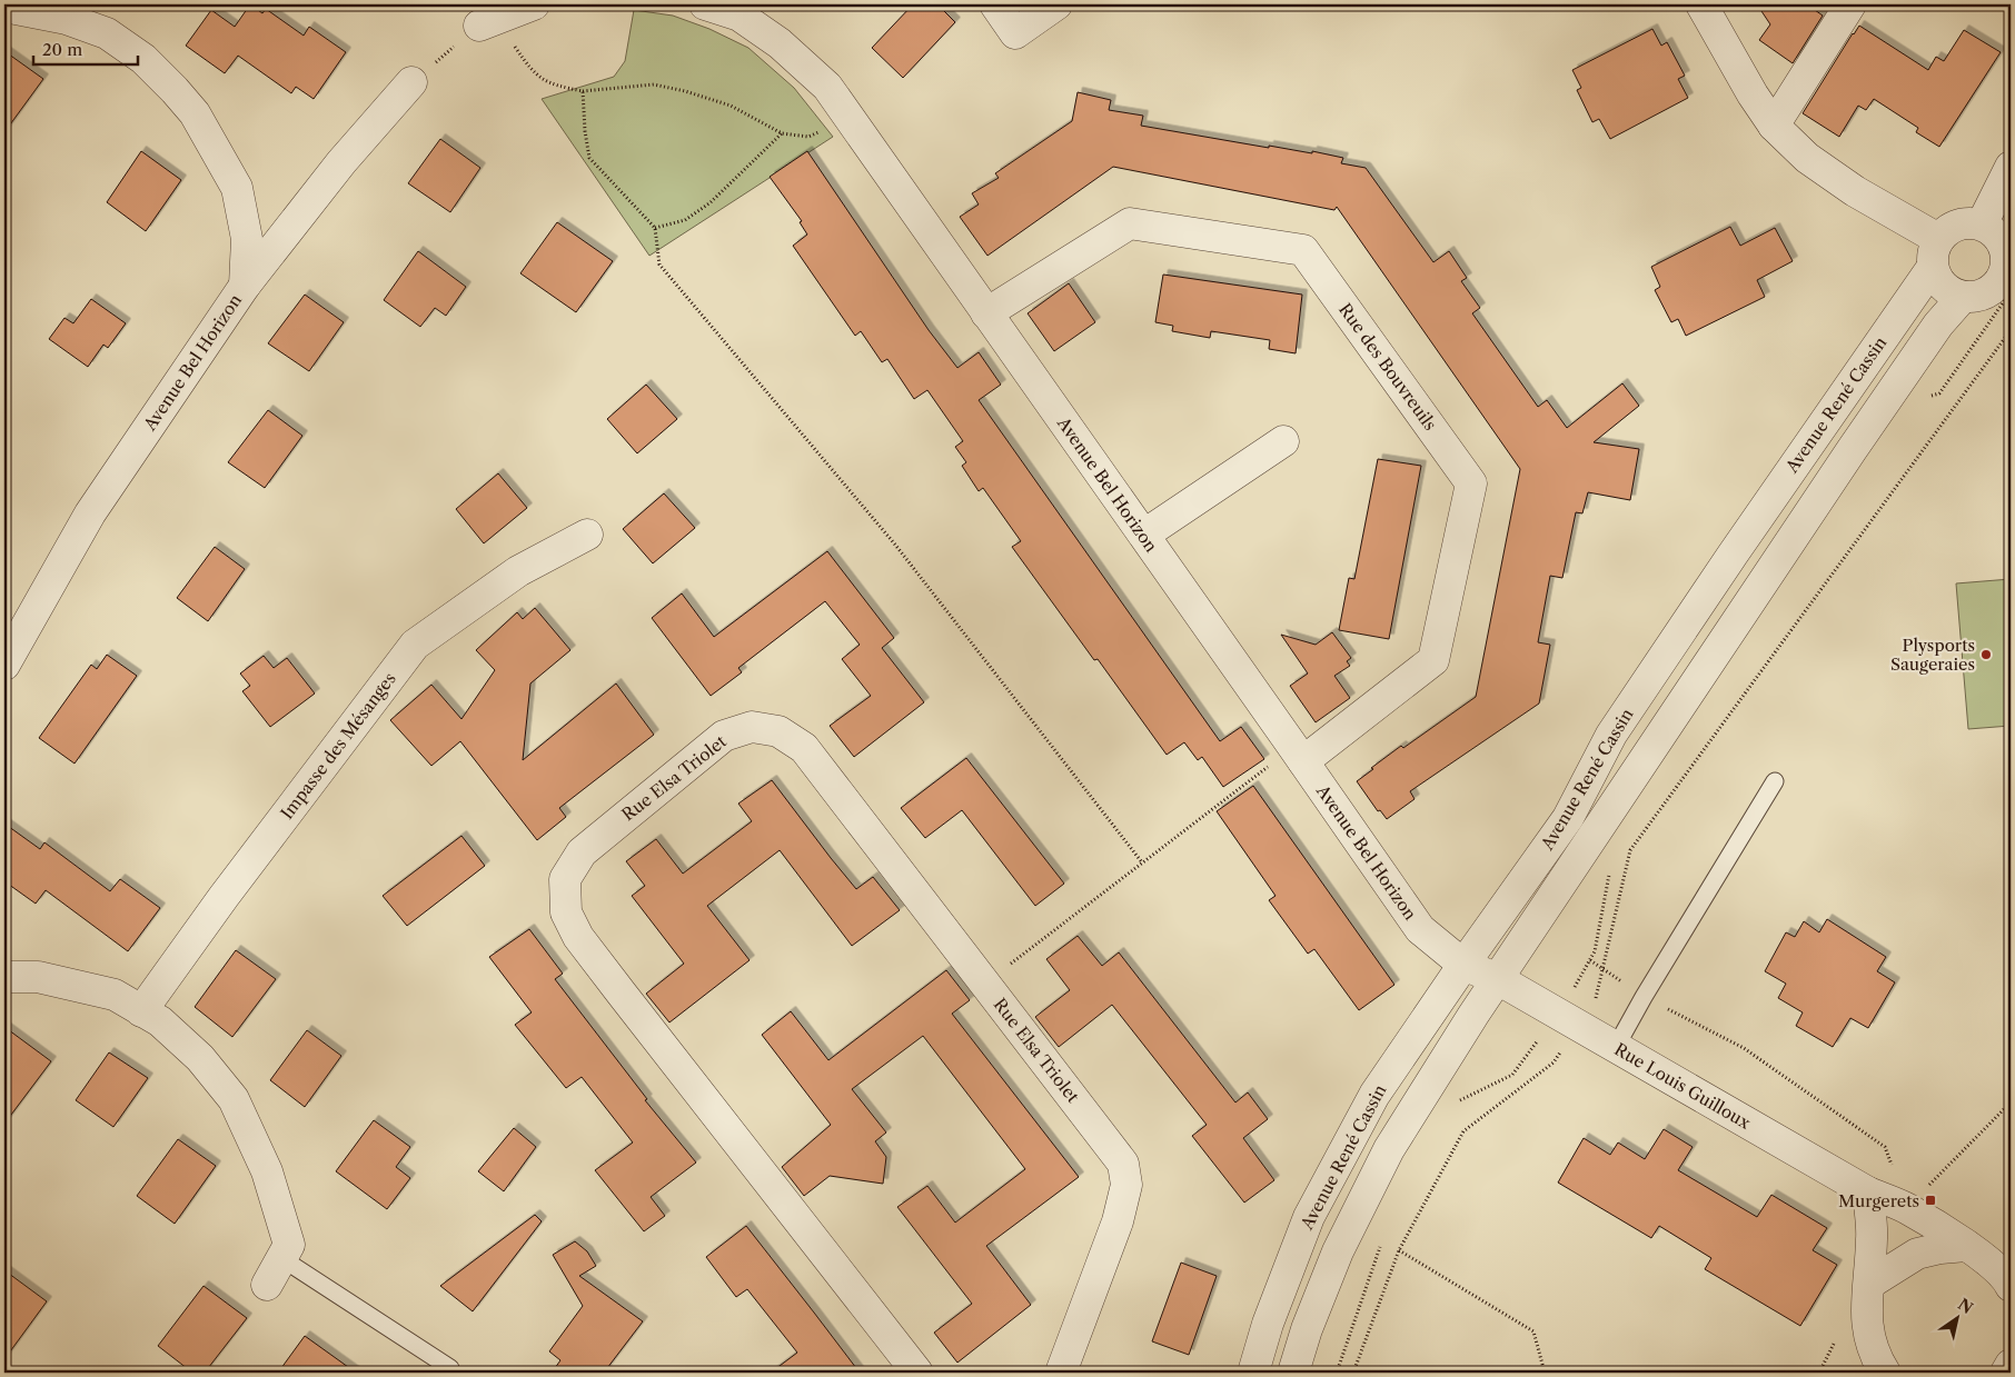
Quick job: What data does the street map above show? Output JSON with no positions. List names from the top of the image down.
{
  "streets": {
    "street": [
      "Avenue Bel Horizon",
      "Rue des Bouvreuils",
      "Avenue René Cassin",
      "Impasse des Mésanges",
      "Rue Elsa Triolet",
      "Rue Louis Guilloux"
    ]
  },
  "crossings": [
    ["Avenue Bel Horizon", "Rue des Bouvreuils"],
    ["Avenue Bel Horizon", "Avenue René Cassin"],
    ["Avenue Bel Horizon", "Rue Louis Guilloux"],
    ["Avenue René Cassin", "Rue Louis Guilloux"]
  ],
  "places": {
    "other": ["Plysports Saugeraies"],
    "transit": ["Murgerets"]
  },
  "scale_bar": "20 m",
  "north": "top right"
}
